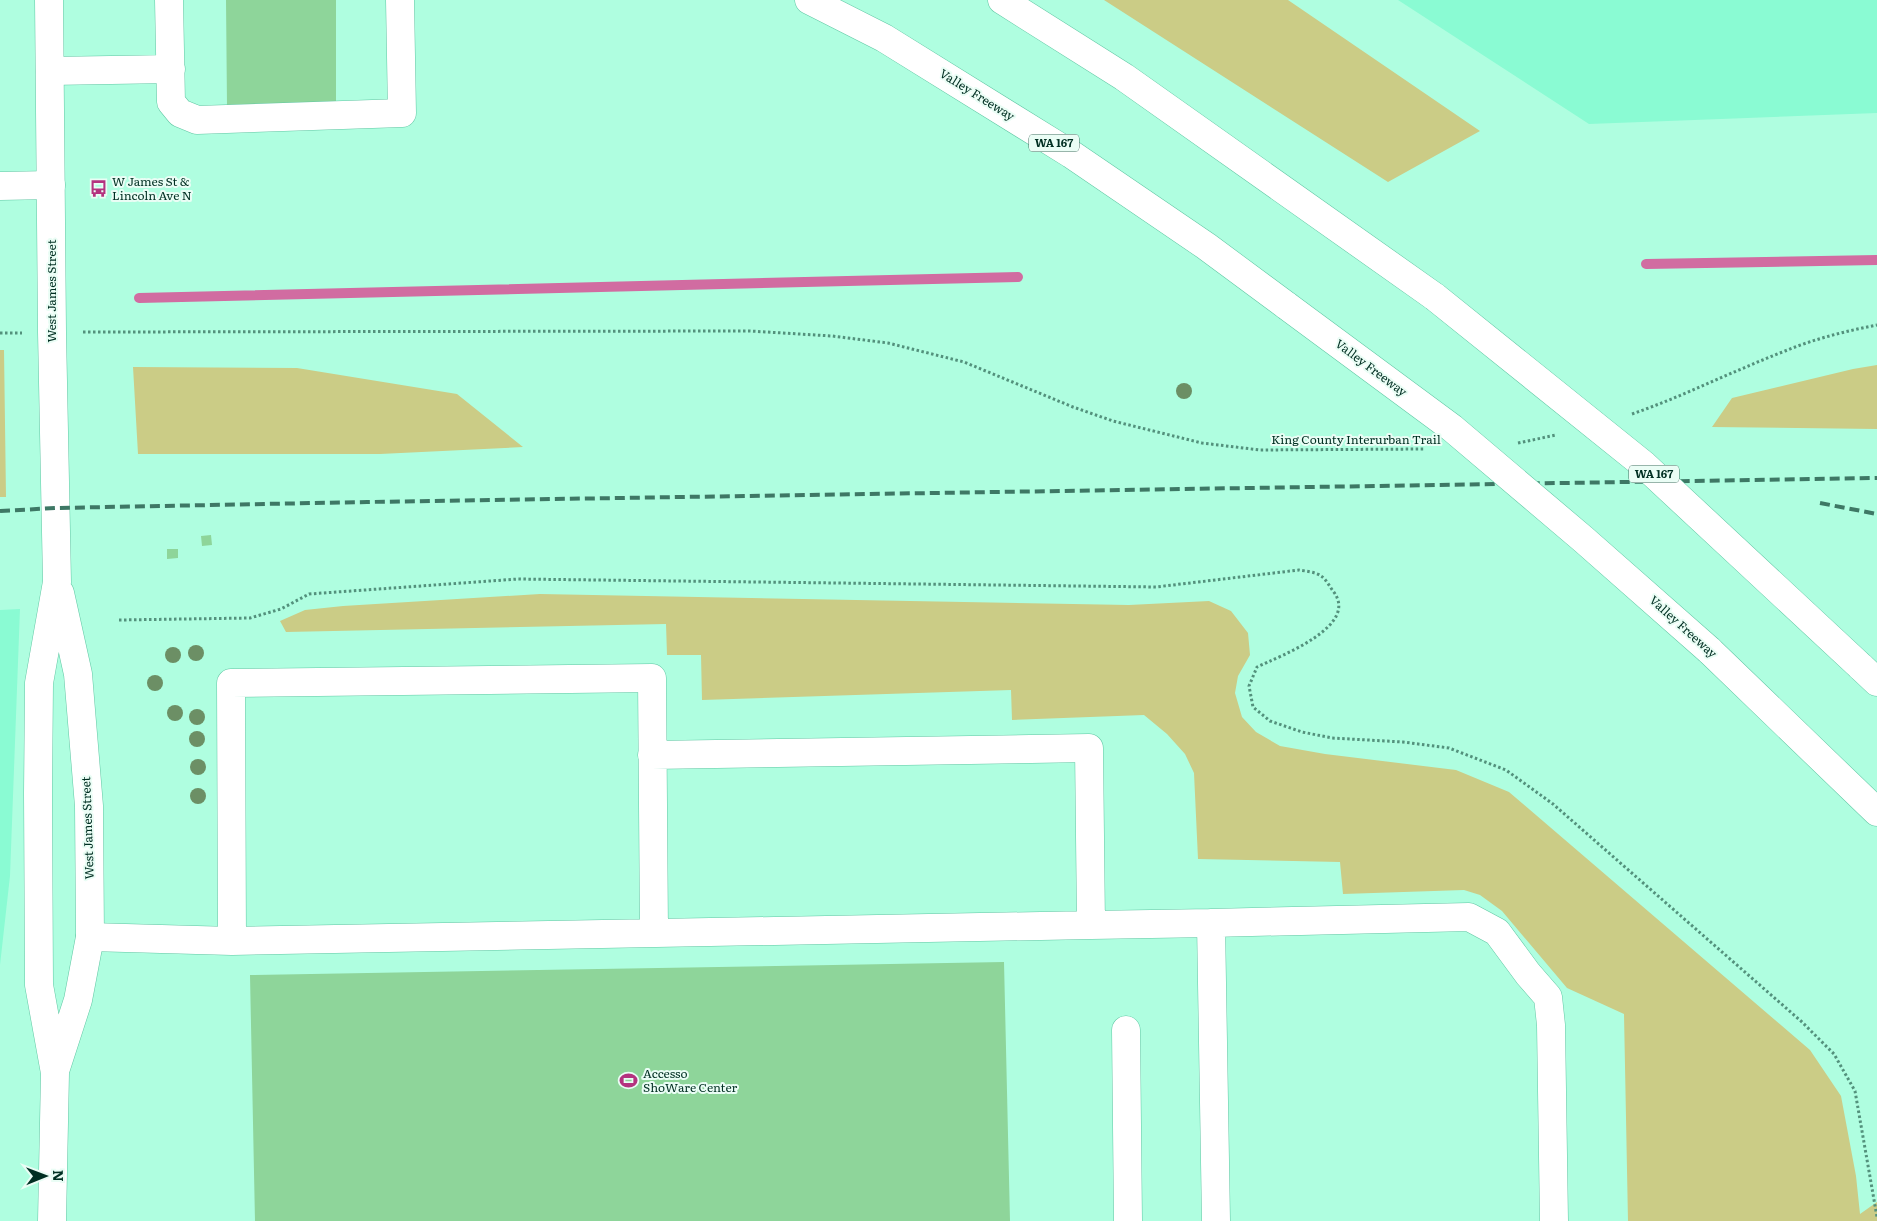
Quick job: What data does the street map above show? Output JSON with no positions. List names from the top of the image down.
{
  "streets": {
    "main road": ["Valley Freeway", "WA 167", "West James Street"],
    "path": ["King County Interurban Trail"]
  },
  "crossings": [
    ["West James Street", "King County Interurban Trail"]
  ],
  "places": {
    "bus stop": ["W James St & Lincoln Ave N"],
    "sports": ["Accesso ShoWare Center"]
  },
  "north": "right"
}
